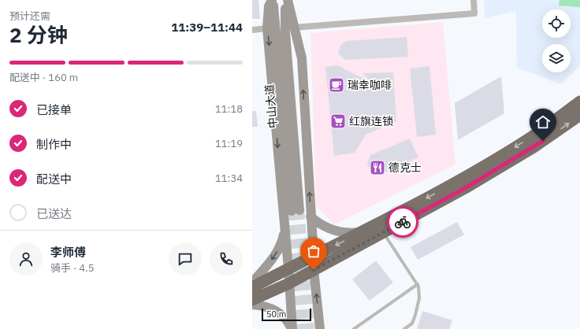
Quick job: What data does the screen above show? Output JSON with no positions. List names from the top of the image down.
{
  "streets": {
    "street": ["中山大道"]
  },
  "places": {
    "cafe": ["瑞幸咖啡"],
    "supermarket": ["红旗连锁"],
    "restaurant": ["德克士"]
  },
  "scale_bar": "50 m",
  "page": {
    "heading": ["2 分钟", "预计还需", "11:39–11:44"],
    "panel": ["李师傅", "骑手 · 4.5"],
    "bar": "配送中 · 160 m",
    "list": [
      ["已接单", "11:18"],
      ["制作中", "11:19"],
      ["配送中", "11:34"],
      "已送达"
    ],
    "scale": "50 m"
  }
}
